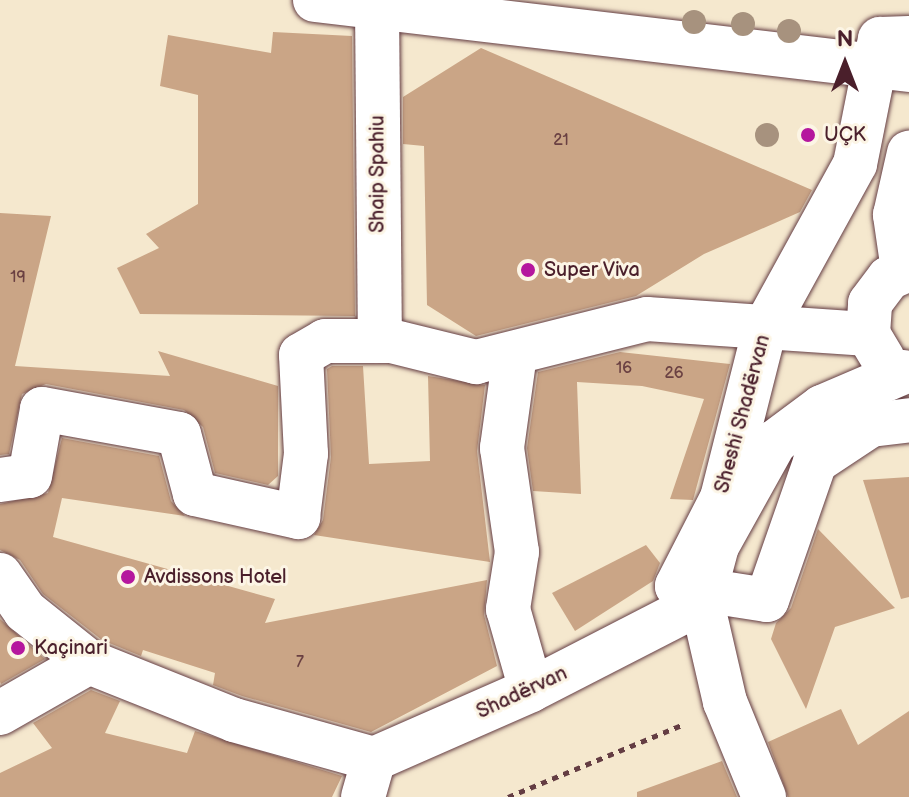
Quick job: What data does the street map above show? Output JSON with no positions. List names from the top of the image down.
{
  "streets": {
    "street": ["Shaip Spahiu", "Sheshi Shadërvan", "Shadërvan"]
  },
  "crossings": [
    ["Sheshi Shadërvan", "Shadërvan"]
  ],
  "places": [
    "UÇK",
    "Super Viva",
    "Avdissons Hotel",
    "Kaçinari"
  ],
  "house_numbers": [
    "21",
    "19",
    "16",
    "26",
    "7"
  ],
  "north": "top"
}
